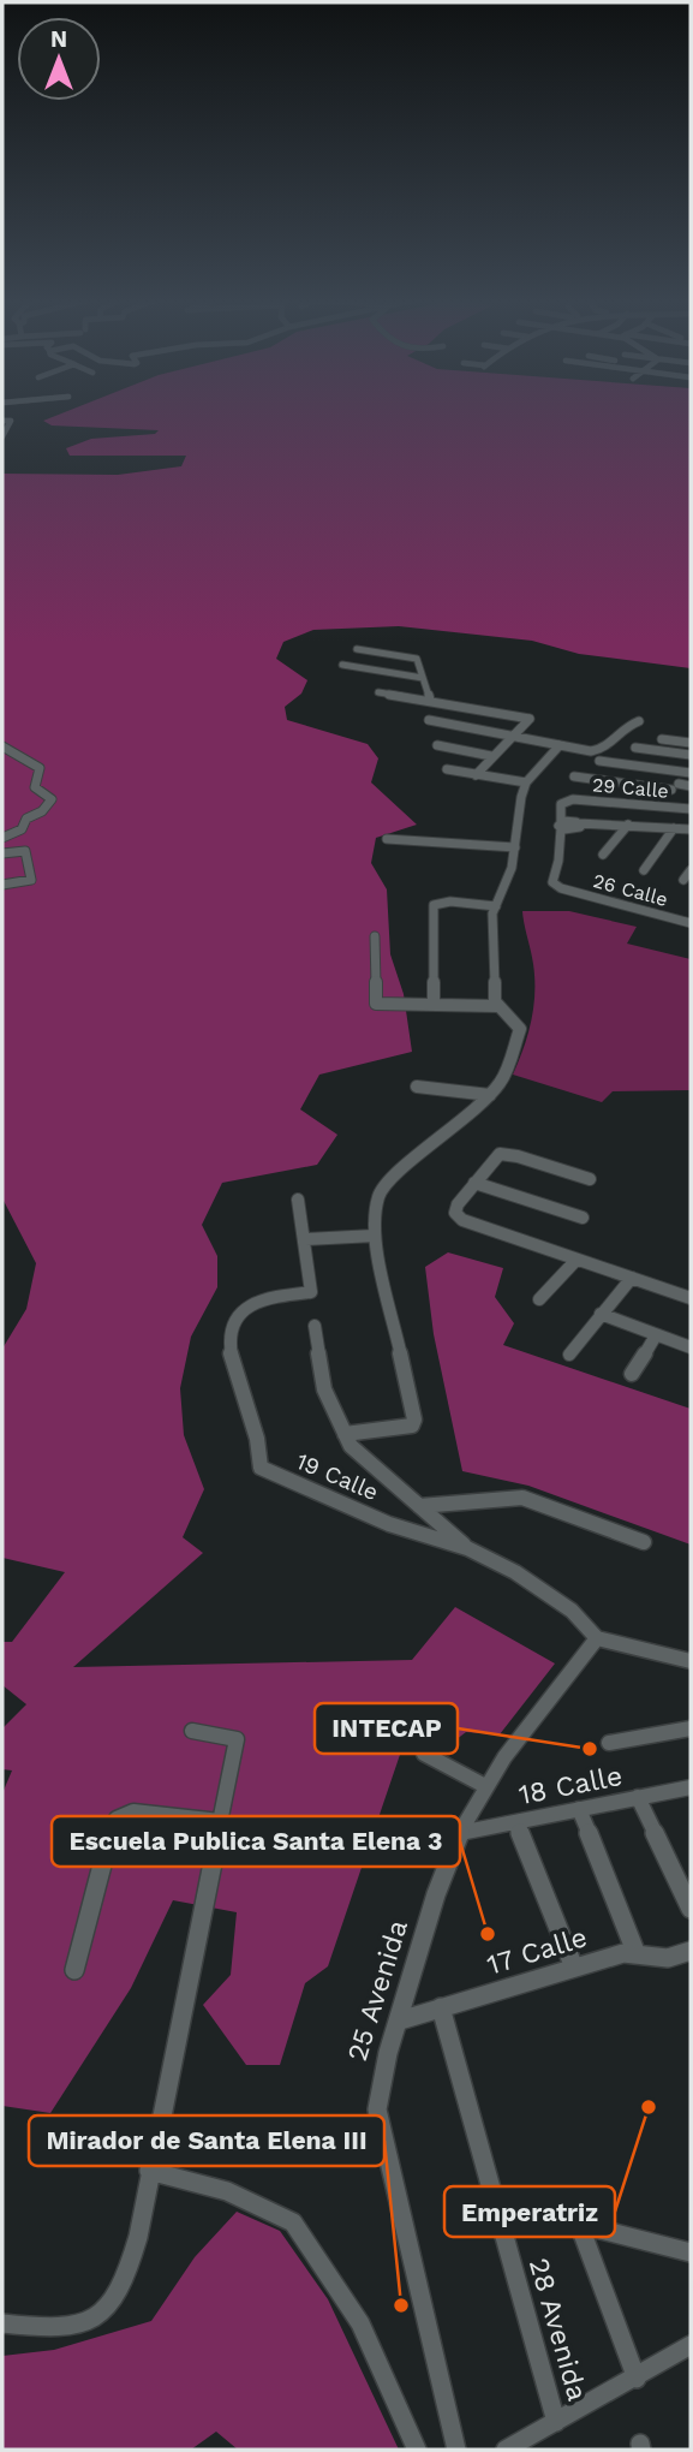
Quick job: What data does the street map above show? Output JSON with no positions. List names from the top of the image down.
{
  "streets": {
    "street": [
      "29 Calle",
      "26 Calle",
      "19 Calle",
      "18 Calle",
      "17 Calle",
      "25 Avenida",
      "28 Avenida"
    ]
  },
  "crossings": [
    ["19 Calle", "25 Avenida"],
    ["18 Calle", "25 Avenida"],
    ["17 Calle", "25 Avenida"],
    ["17 Calle", "28 Avenida"]
  ],
  "places": [
    "INTECAP",
    "Escuela Publica Santa Elena 3",
    "Emperatriz",
    "Mirador de Santa Elena III"
  ],
  "north": "top"
}
